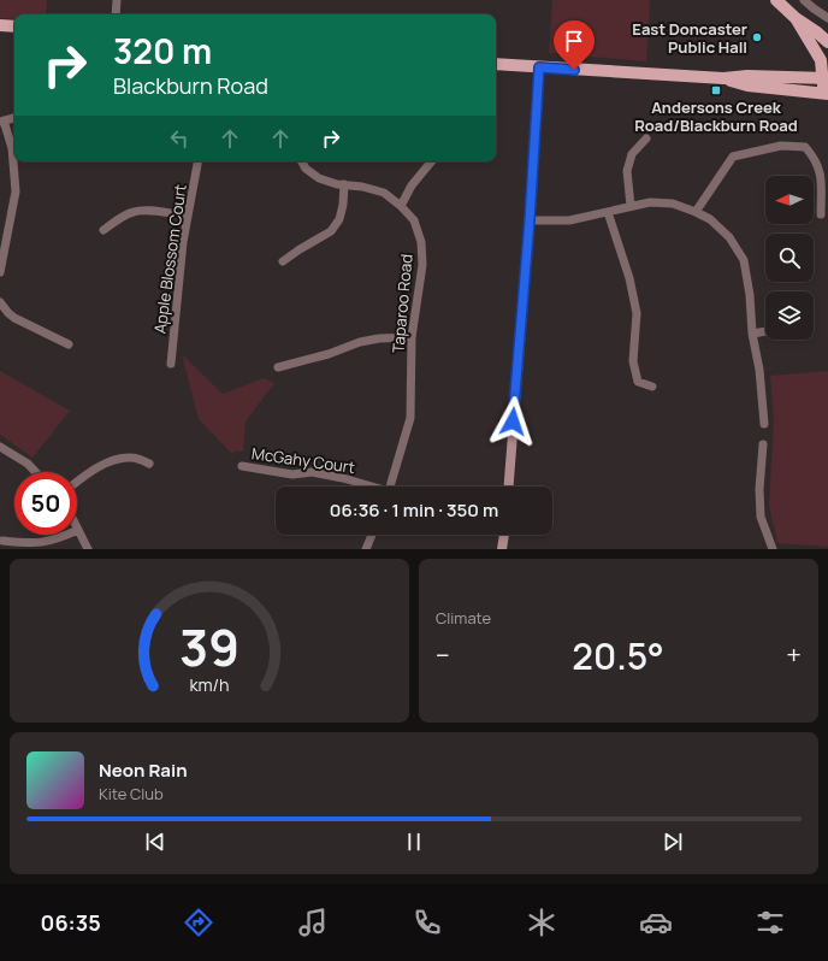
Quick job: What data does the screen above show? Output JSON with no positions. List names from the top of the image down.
{
  "streets": {
    "street": ["Apple Blossom Court", "Taparoo Road", "McGahy Court"]
  },
  "places": {
    "other": ["East Doncaster Public Hall"],
    "transit": ["Andersons Creek Road/Blackburn Road"]
  },
  "north": "left",
  "page": {
    "turn": ["320 m", "Blackburn Road"],
    "limit": "50",
    "trip": "06:36 · 1 min · 350 m",
    "tile": "Climate",
    "heat": ["−", "20.5°", "+"],
    "song": ["Neon Rain", "Kite Club"],
    "tabs": "06:35",
    "gauge": ["39", "km/h"]
  }
}
